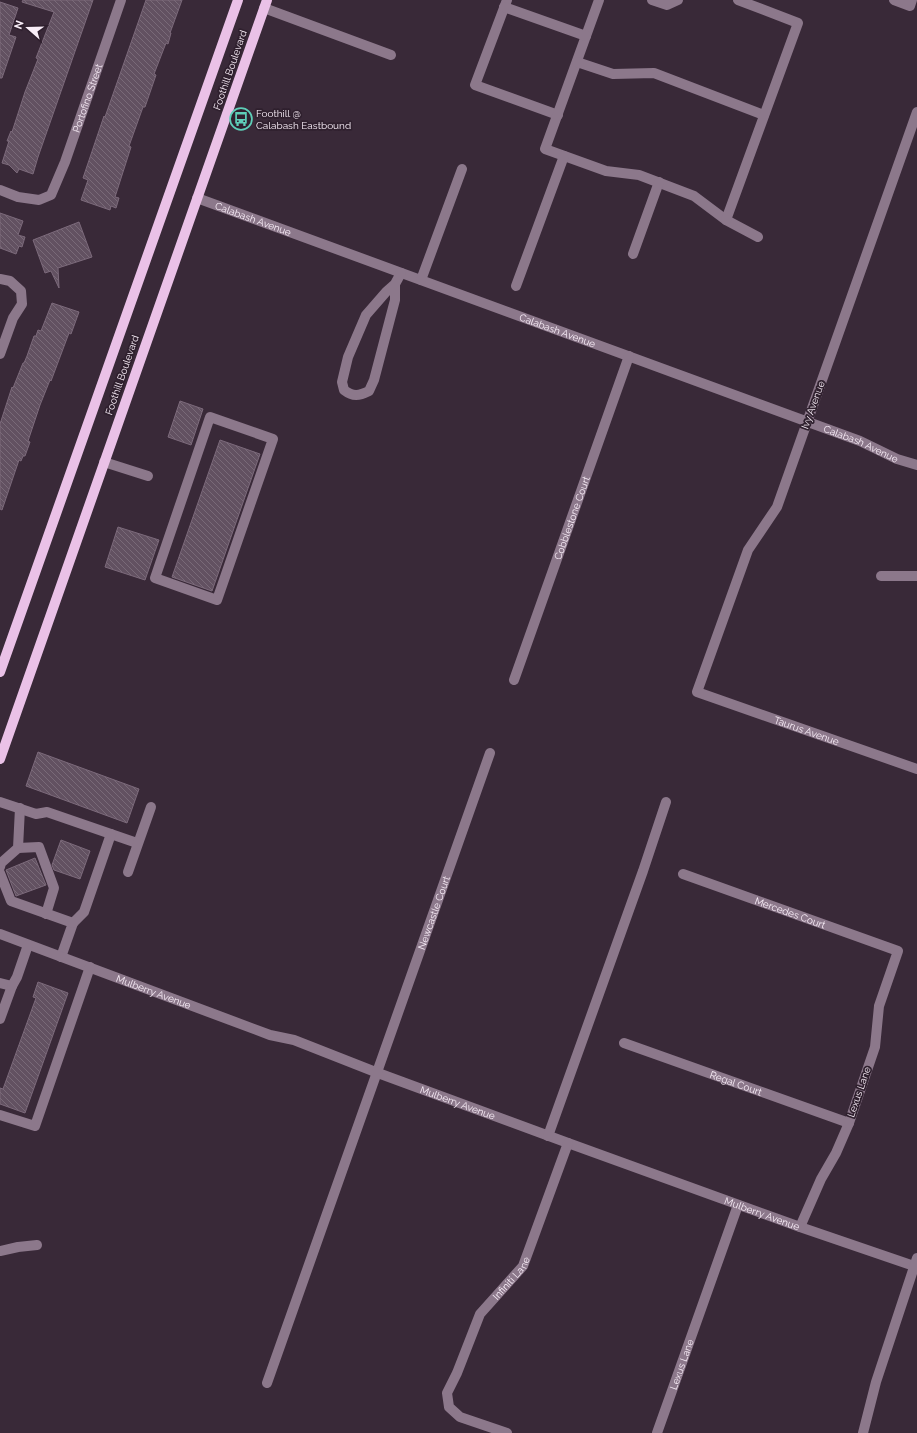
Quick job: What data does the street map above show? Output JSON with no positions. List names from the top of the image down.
{
  "streets": {
    "main road": ["Foothill Boulevard"],
    "street": [
      "Portofino Street",
      "Calabash Avenue",
      "Ivy Avenue",
      "Cobblestone Court",
      "Taurus Avenue",
      "Mercedes Court",
      "Newcastle Court",
      "Mulberry Avenue",
      "Regal Court",
      "Lexus Lane",
      "Infiniti Lane"
    ]
  },
  "crossings": [
    ["Foothill Boulevard", "Calabash Avenue"],
    ["Calabash Avenue", "Ivy Avenue"],
    ["Calabash Avenue", "Cobblestone Court"],
    ["Ivy Avenue", "Taurus Avenue"],
    ["Mercedes Court", "Lexus Lane"],
    ["Newcastle Court", "Mulberry Avenue"],
    ["Mulberry Avenue", "Lexus Lane"],
    ["Mulberry Avenue", "Infiniti Lane"],
    ["Regal Court", "Lexus Lane"]
  ],
  "places": {
    "bus stop": ["Foothill @ Calabash Eastbound"]
  },
  "north": "left"
}
